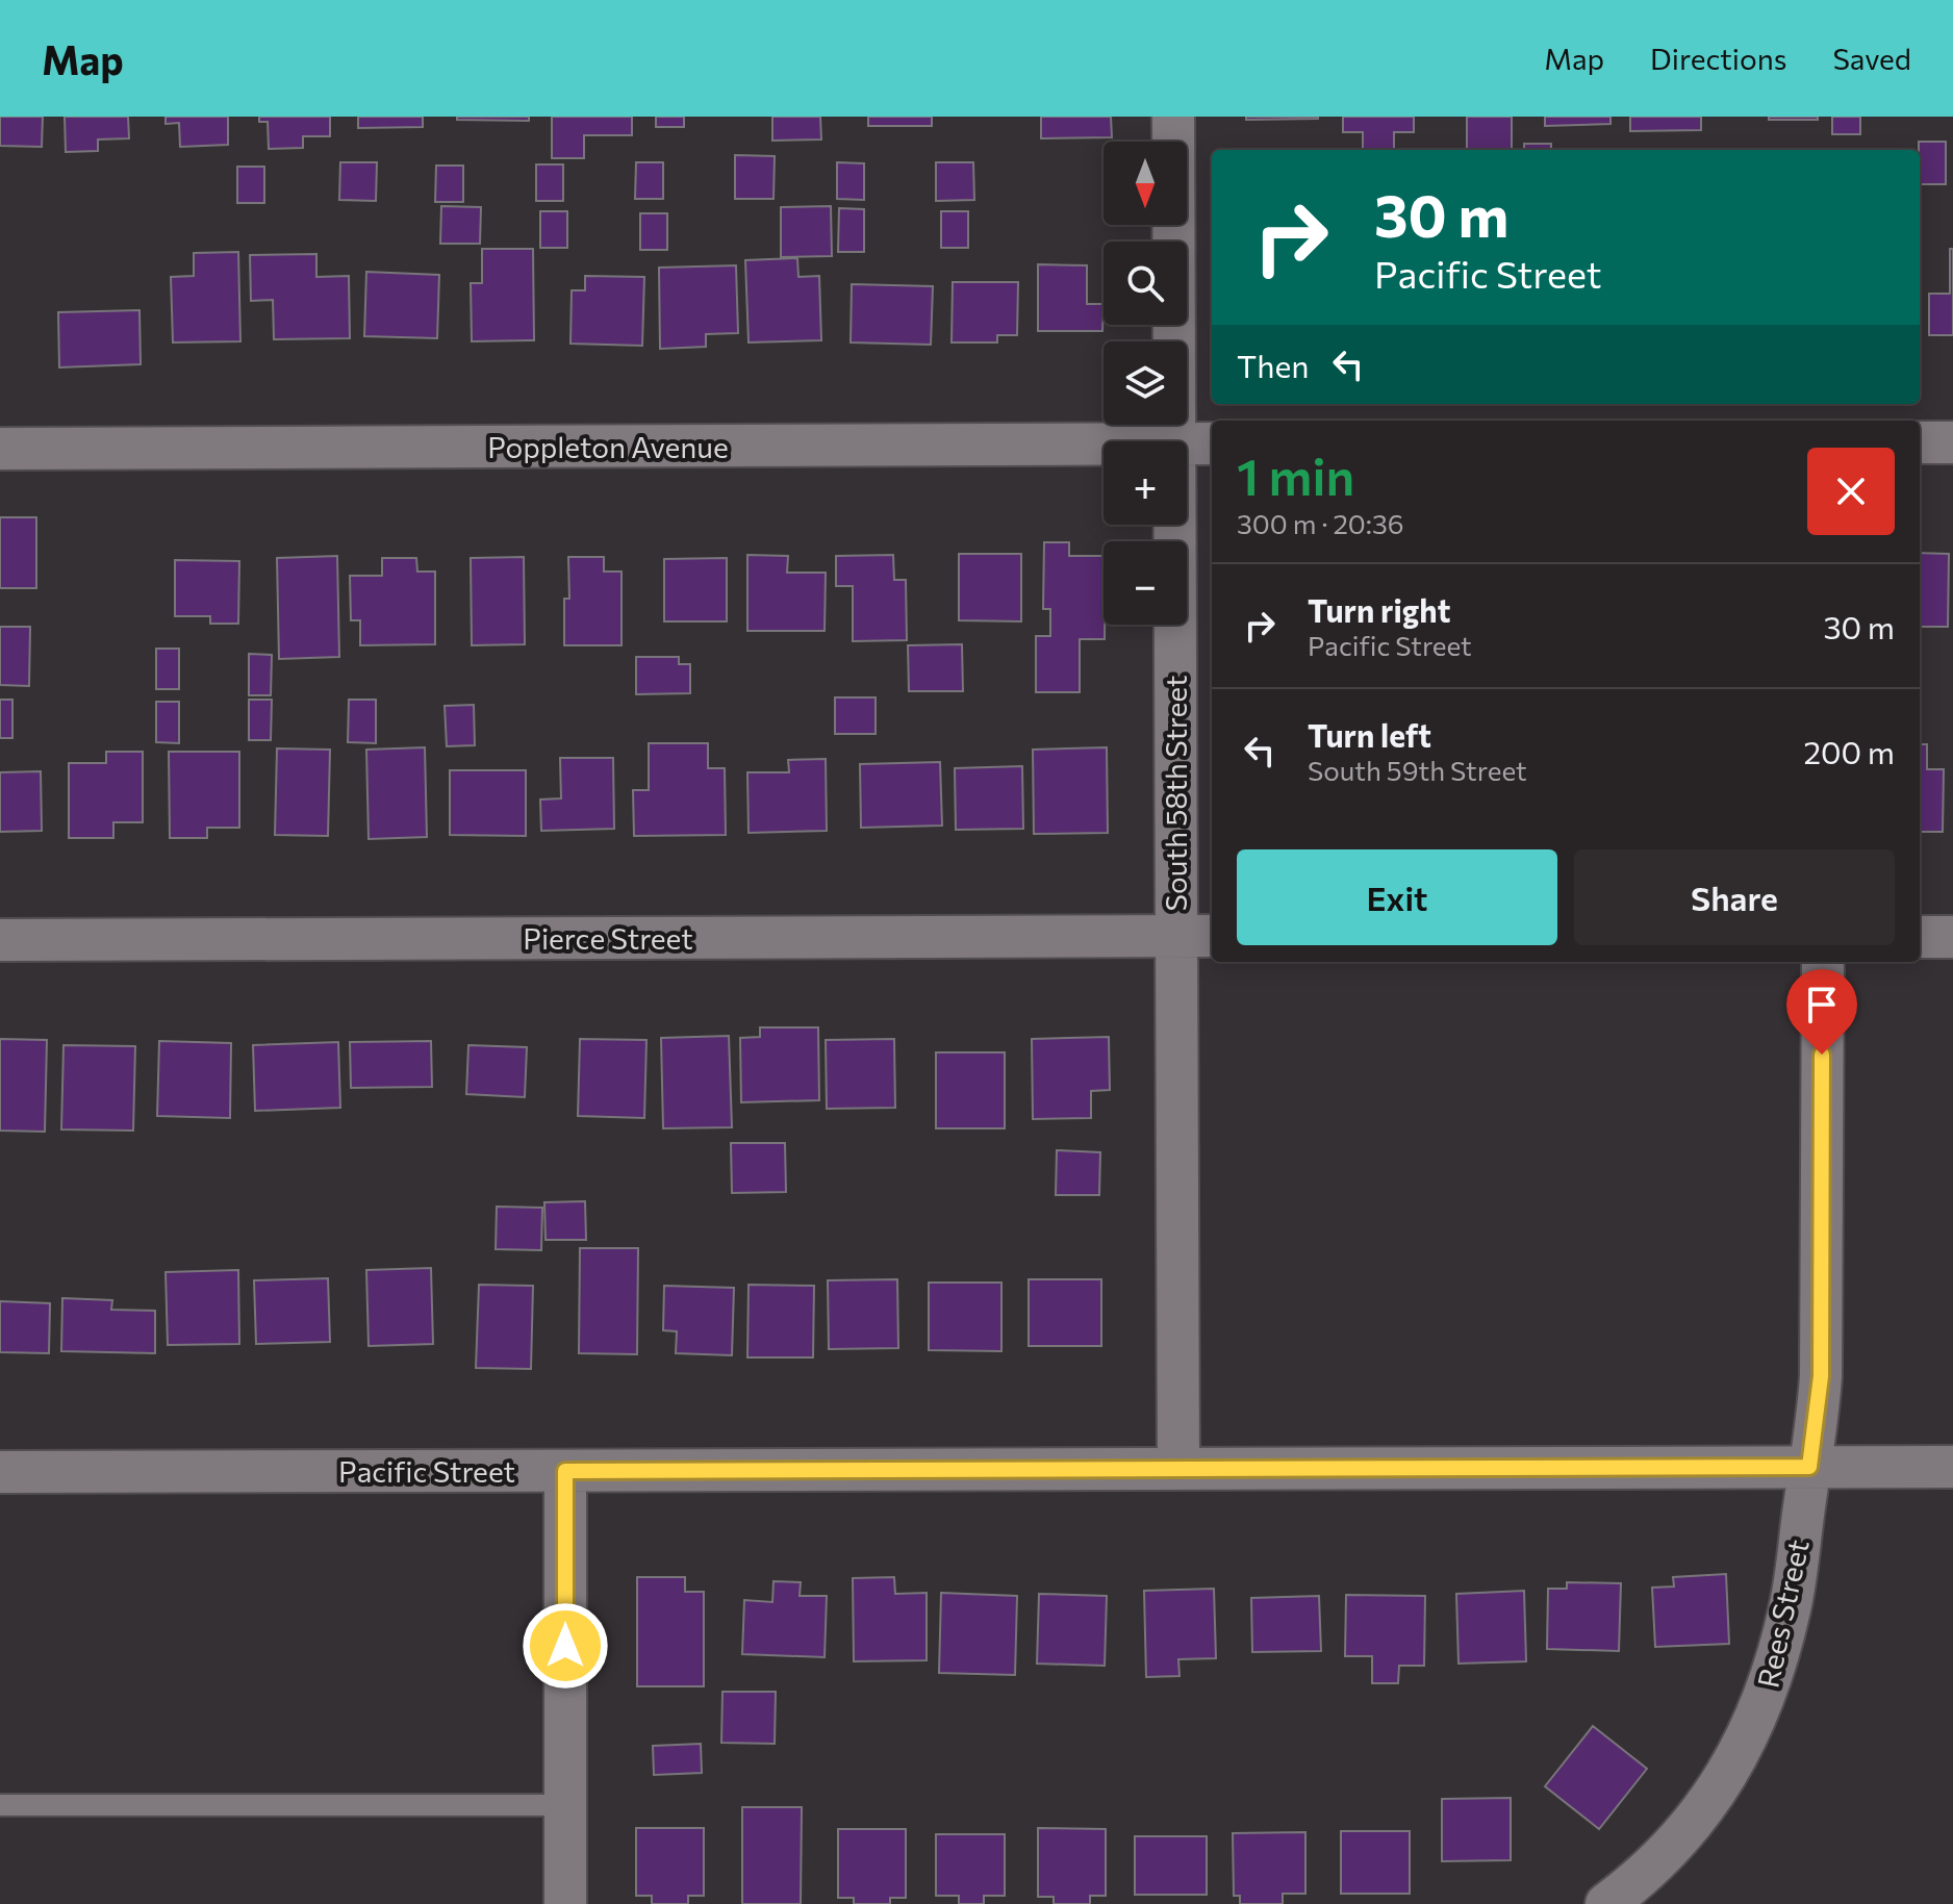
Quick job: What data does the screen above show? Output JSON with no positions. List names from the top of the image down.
{
  "streets": {
    "street": [
      "Poppleton Avenue",
      "South 58th Street",
      "Pierce Street",
      "Pacific Street",
      "Rees Street"
    ]
  },
  "crossings": [
    ["South 58th Street", "Pierce Street"],
    ["South 58th Street", "Pacific Street"],
    ["Pacific Street", "Rees Street"]
  ],
  "north": "bottom",
  "page": {
    "header": "Map",
    "nav": ["Map", "Directions", "Saved"],
    "map_buttons": ["+", "−"],
    "turn": ["30 m", "Pacific Street"],
    "then": "Then",
    "heading": ["1 min", "300 m · 20:36"],
    "list": [
      {
        "name": "Turn right",
        "note": "Pacific Street",
        "value": "30 m"
      },
      {
        "name": "Turn left",
        "note": "South 59th Street",
        "value": "200 m"
      }
    ],
    "buttons": ["Exit", "Share"]
  }
}
